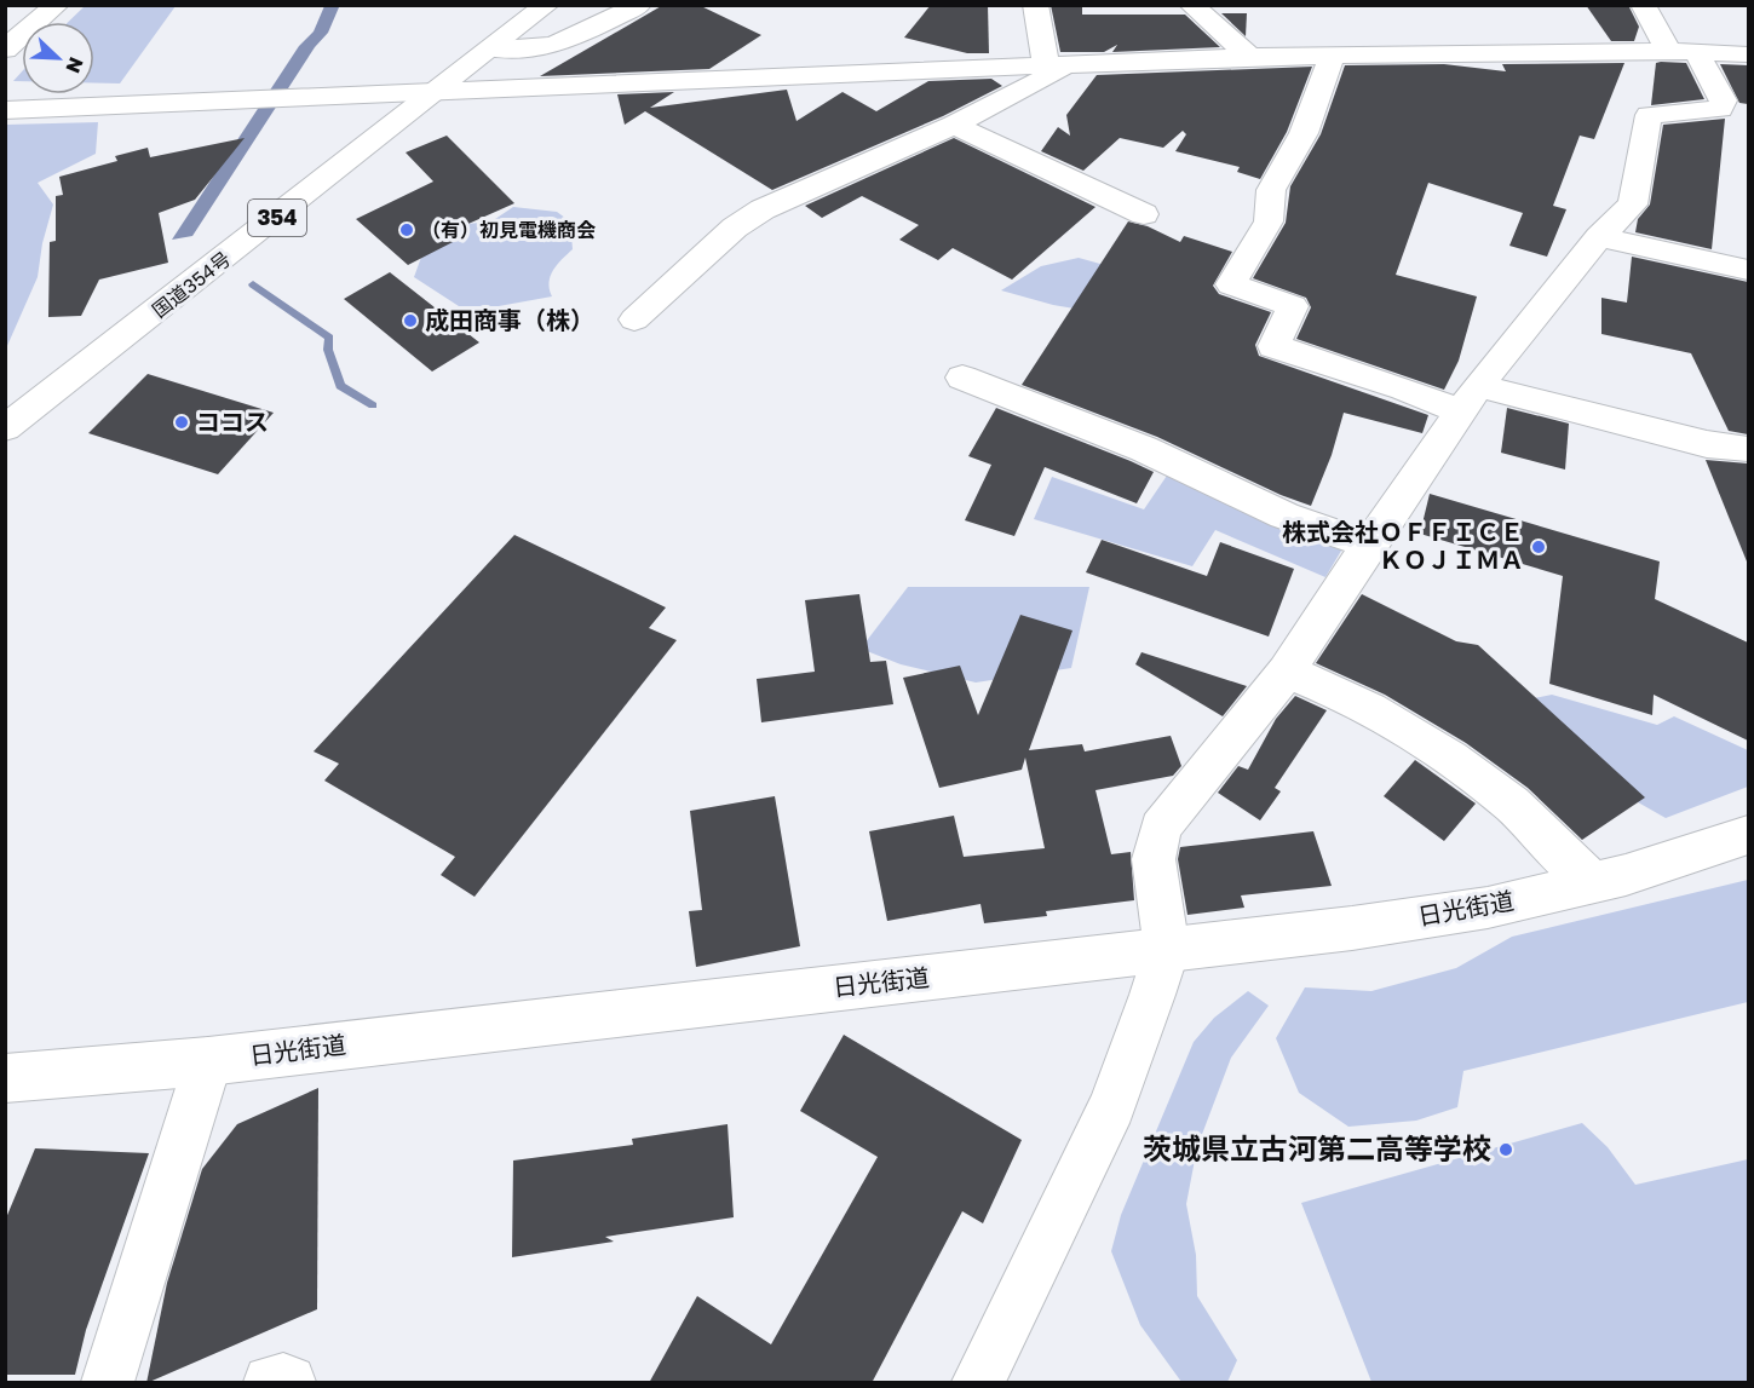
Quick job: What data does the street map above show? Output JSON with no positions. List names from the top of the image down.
{
  "streets": {
    "main road": ["354", "国道354号", "日光街道"]
  },
  "places": [
    "（有）初見電機商会",
    "成田商事（株）",
    "ココス",
    "株式会社ＯＦＦＩＣＥ ＫＯＪＩＭＡ",
    "茨城県立古河第二高等学校"
  ],
  "north": "bottom right"
}
